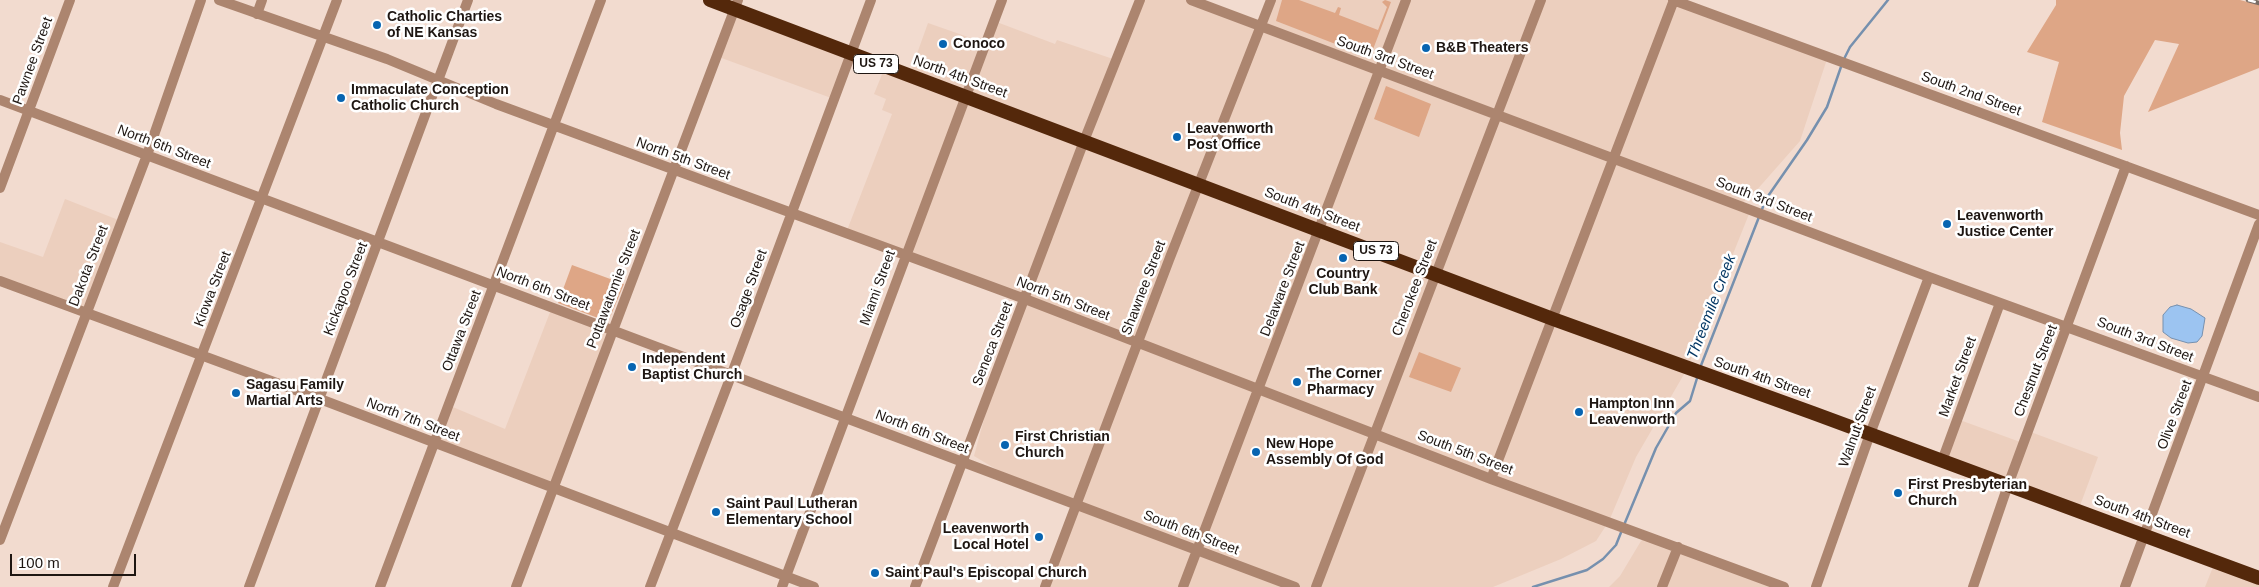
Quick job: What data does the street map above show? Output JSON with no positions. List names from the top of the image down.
{
  "streets": {
    "highway": ["US 73", "North 4th Street", "South 4th Street"],
    "street": [
      "South 3rd Street",
      "Pawnee Street",
      "South 2nd Street",
      "North 6th Street",
      "North 5th Street",
      "Dakota Street",
      "Miami Street",
      "Shawnee Street",
      "Cherokee Street",
      "Kiowa Street",
      "Kickapoo Street",
      "Pottawatomie Street",
      "Osage Street",
      "Delaware Street",
      "Ottawa Street",
      "Seneca Street",
      "Chestnut Street",
      "Market Street",
      "Olive Street",
      "North 7th Street",
      "Walnut Street",
      "South 5th Street",
      "South 6th Street"
    ]
  },
  "crossings": [
    ["South 3rd Street", "Shawnee Street"],
    ["South 3rd Street", "Cherokee Street"],
    ["South 3rd Street", "Delaware Street"],
    ["South 3rd Street", "Chestnut Street"],
    ["South 3rd Street", "Market Street"],
    ["South 3rd Street", "Olive Street"],
    ["South 3rd Street", "Walnut Street"],
    ["Pawnee Street", "North 6th Street"],
    ["North 4th Street", "South 4th Street"],
    ["North 4th Street", "Miami Street"],
    ["North 4th Street", "Shawnee Street"],
    ["North 4th Street", "Pottawatomie Street"],
    ["North 4th Street", "Osage Street"],
    ["North 4th Street", "Seneca Street"],
    ["South 2nd Street", "Chestnut Street"],
    ["North 6th Street", "Dakota Street"],
    ["North 6th Street", "Miami Street"],
    ["North 6th Street", "Shawnee Street"],
    ["North 6th Street", "Kiowa Street"],
    ["North 6th Street", "Kickapoo Street"],
    ["North 6th Street", "Pottawatomie Street"],
    ["North 6th Street", "Osage Street"],
    ["North 6th Street", "Ottawa Street"],
    ["North 6th Street", "Seneca Street"],
    ["North 6th Street", "South 6th Street"],
    ["North 5th Street", "Miami Street"],
    ["North 5th Street", "Shawnee Street"],
    ["North 5th Street", "Kiowa Street"],
    ["North 5th Street", "Kickapoo Street"],
    ["North 5th Street", "Pottawatomie Street"],
    ["North 5th Street", "Osage Street"],
    ["North 5th Street", "Ottawa Street"],
    ["North 5th Street", "Seneca Street"],
    ["North 5th Street", "South 5th Street"],
    ["South 4th Street", "Shawnee Street"],
    ["South 4th Street", "Cherokee Street"],
    ["South 4th Street", "Delaware Street"],
    ["South 4th Street", "Chestnut Street"],
    ["South 4th Street", "Market Street"],
    ["South 4th Street", "Olive Street"],
    ["South 4th Street", "Walnut Street"],
    ["Dakota Street", "North 7th Street"],
    ["Miami Street", "North 7th Street"],
    ["Shawnee Street", "South 5th Street"],
    ["Shawnee Street", "South 6th Street"],
    ["Cherokee Street", "South 5th Street"],
    ["Kiowa Street", "North 7th Street"],
    ["Kickapoo Street", "North 7th Street"],
    ["Pottawatomie Street", "North 7th Street"],
    ["Osage Street", "North 7th Street"],
    ["Delaware Street", "South 5th Street"],
    ["Delaware Street", "South 6th Street"],
    ["Ottawa Street", "North 7th Street"]
  ],
  "water": ["Threemile Creek"],
  "places": [
    "Catholic Charties of NE Kansas",
    "Conoco",
    "B&B Theaters",
    "Immaculate Conception Catholic Church",
    "Leavenworth Post Office",
    "Leavenworth Justice Center",
    "Country Club Bank",
    "Independent Baptist Church",
    "The Corner Pharmacy",
    "Sagasu Family Martial Arts",
    "Hampton Inn Leavenworth",
    "First Christian Church",
    "New Hope Assembly Of God",
    "First Presbyterian Church",
    "Saint Paul Lutheran Elementary School",
    "Leavenworth Local Hotel",
    "Saint Paul's Episcopal Church"
  ],
  "scale_bar": "100 m"
}
